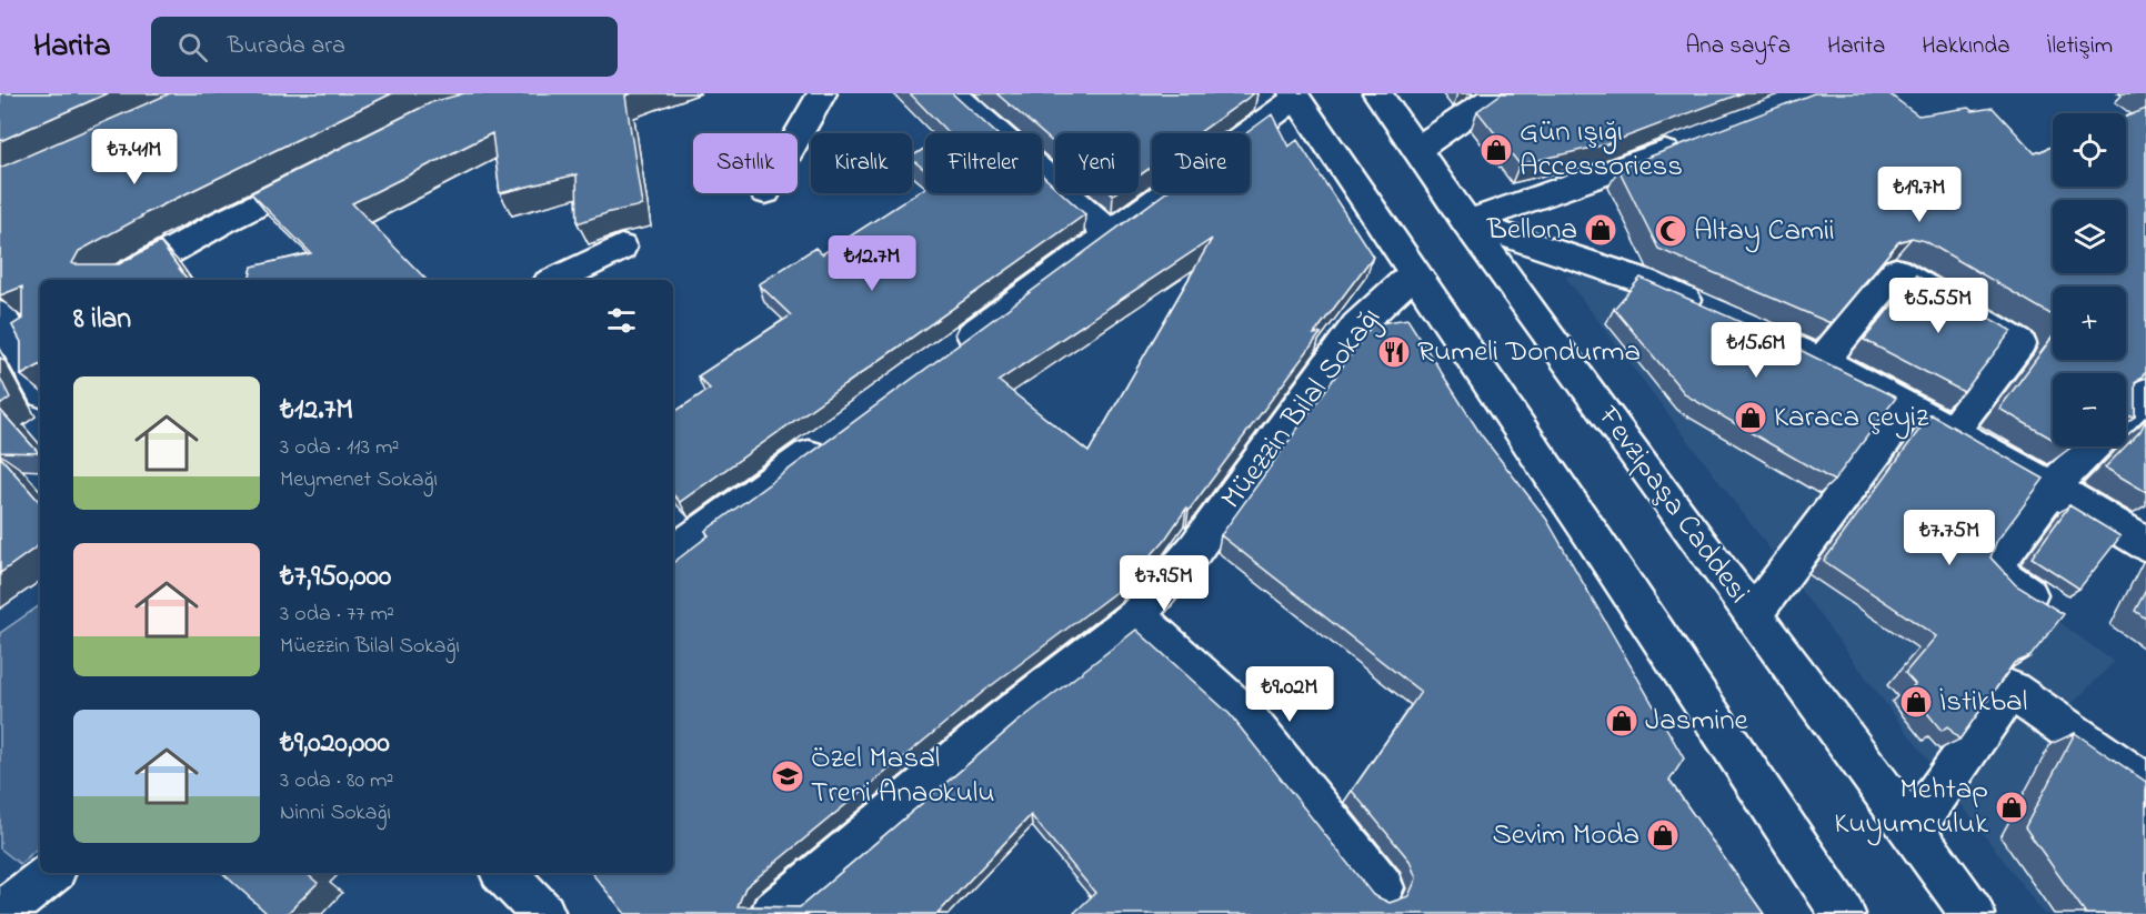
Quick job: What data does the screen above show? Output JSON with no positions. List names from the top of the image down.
{
  "streets": {
    "street": ["Müezzin Bilal Sokağı", "Fevzipaşa Caddesi"]
  },
  "places": {
    "shop": [
      "Gün ışığı Accessoriess",
      "Bellona",
      "Karaca çeyiz",
      "İstikbal",
      "Jasmine",
      "Mehtap Kuyumculuk",
      "Sevim Moda"
    ],
    "mosque": ["Altay Camii"],
    "restaurant": ["Rumeli Dondurma"],
    "school or university": ["Özel Masal Treni Anaokulu"]
  },
  "page": {
    "header": "Harita",
    "search": "Burada ara",
    "nav": [
      "Ana sayfa",
      "Harita",
      "Hakkında",
      "İletişim"
    ],
    "map_buttons": ["+", "−"],
    "price": [
      "₺7.41M",
      "₺19.7M",
      "₺12.7M",
      "₺5.55M",
      "₺15.6M",
      "₺7.75M",
      "₺7.95M",
      "₺9.02M"
    ],
    "chip": [
      "Satılık",
      "Kiralık",
      "Filtreler",
      "Yeni",
      "Daire"
    ],
    "heading": "8 ilan",
    "list": [
      {
        "name": "₺12.7M",
        "note": "3 oda · 113 m² · Meymenet Sokağı"
      },
      {
        "name": "₺7,950,000",
        "note": "3 oda · 77 m² · Müezzin Bilal Sokağı"
      },
      {
        "name": "₺9,020,000",
        "note": "3 oda · 80 m² · Ninni Sokağı"
      }
    ]
  }
}
